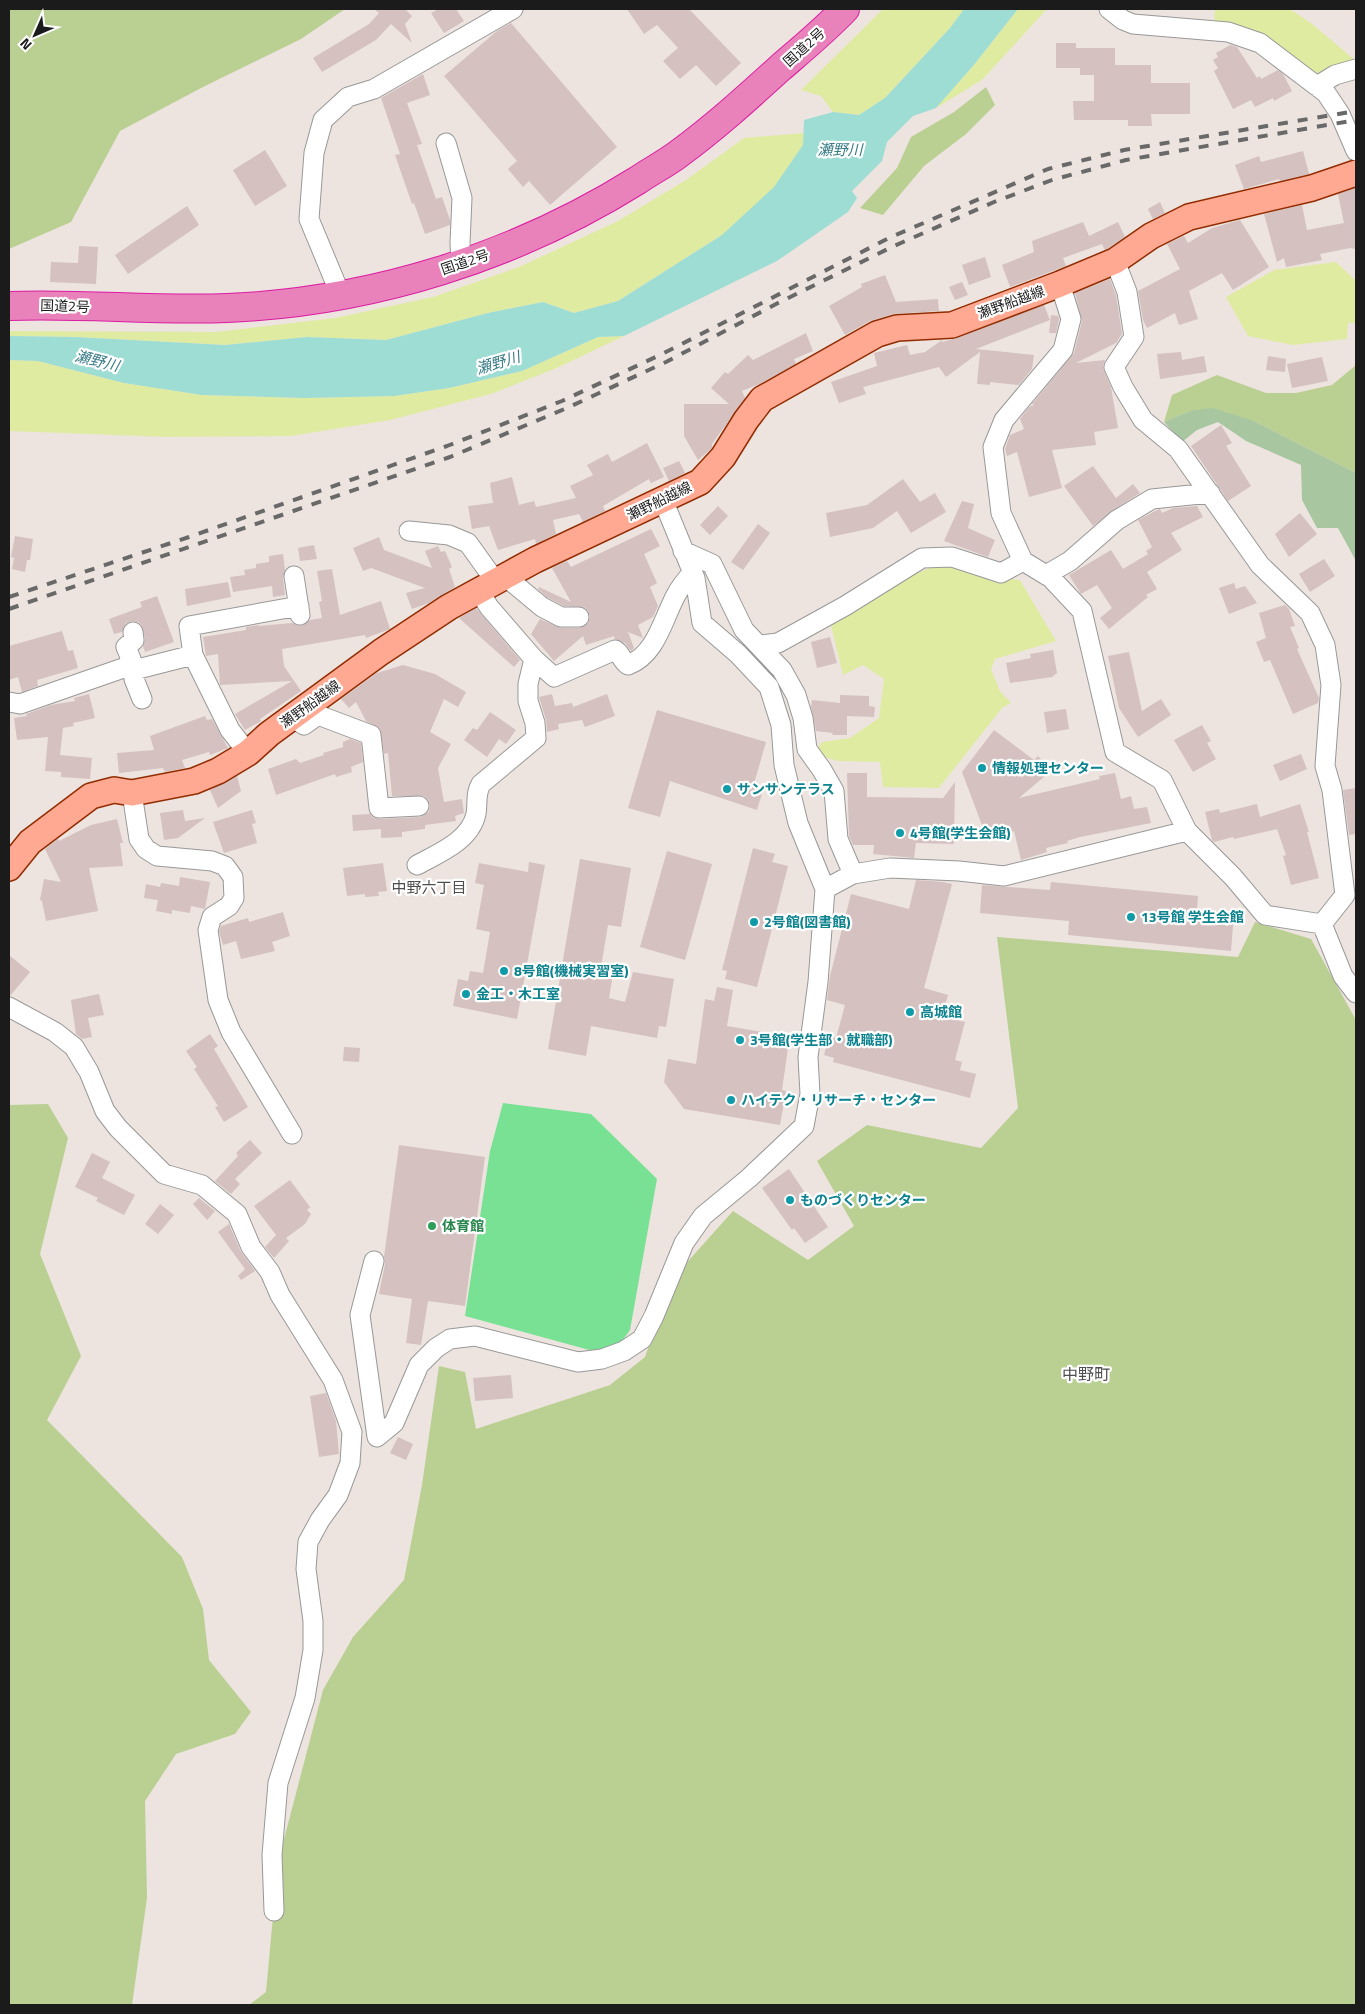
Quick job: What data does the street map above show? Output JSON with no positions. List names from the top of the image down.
{
  "streets": {
    "highway": ["国道2号"],
    "main road": ["瀬野船越線"]
  },
  "districts": ["中野六丁目", "中野町"],
  "water": ["瀬野川"],
  "places": [
    "情報処理センター",
    "サンサンテラス",
    "4号館(学生会館)",
    "13号館 学生会館",
    "2号館(図書館)",
    "8号館(機械実習室)",
    "金工・木工室",
    "高城館",
    "3号館(学生部・就職部)",
    "ハイテク・リサーチ・センター",
    "ものづくりセンター",
    "体育館"
  ],
  "north": "bottom left"
}
